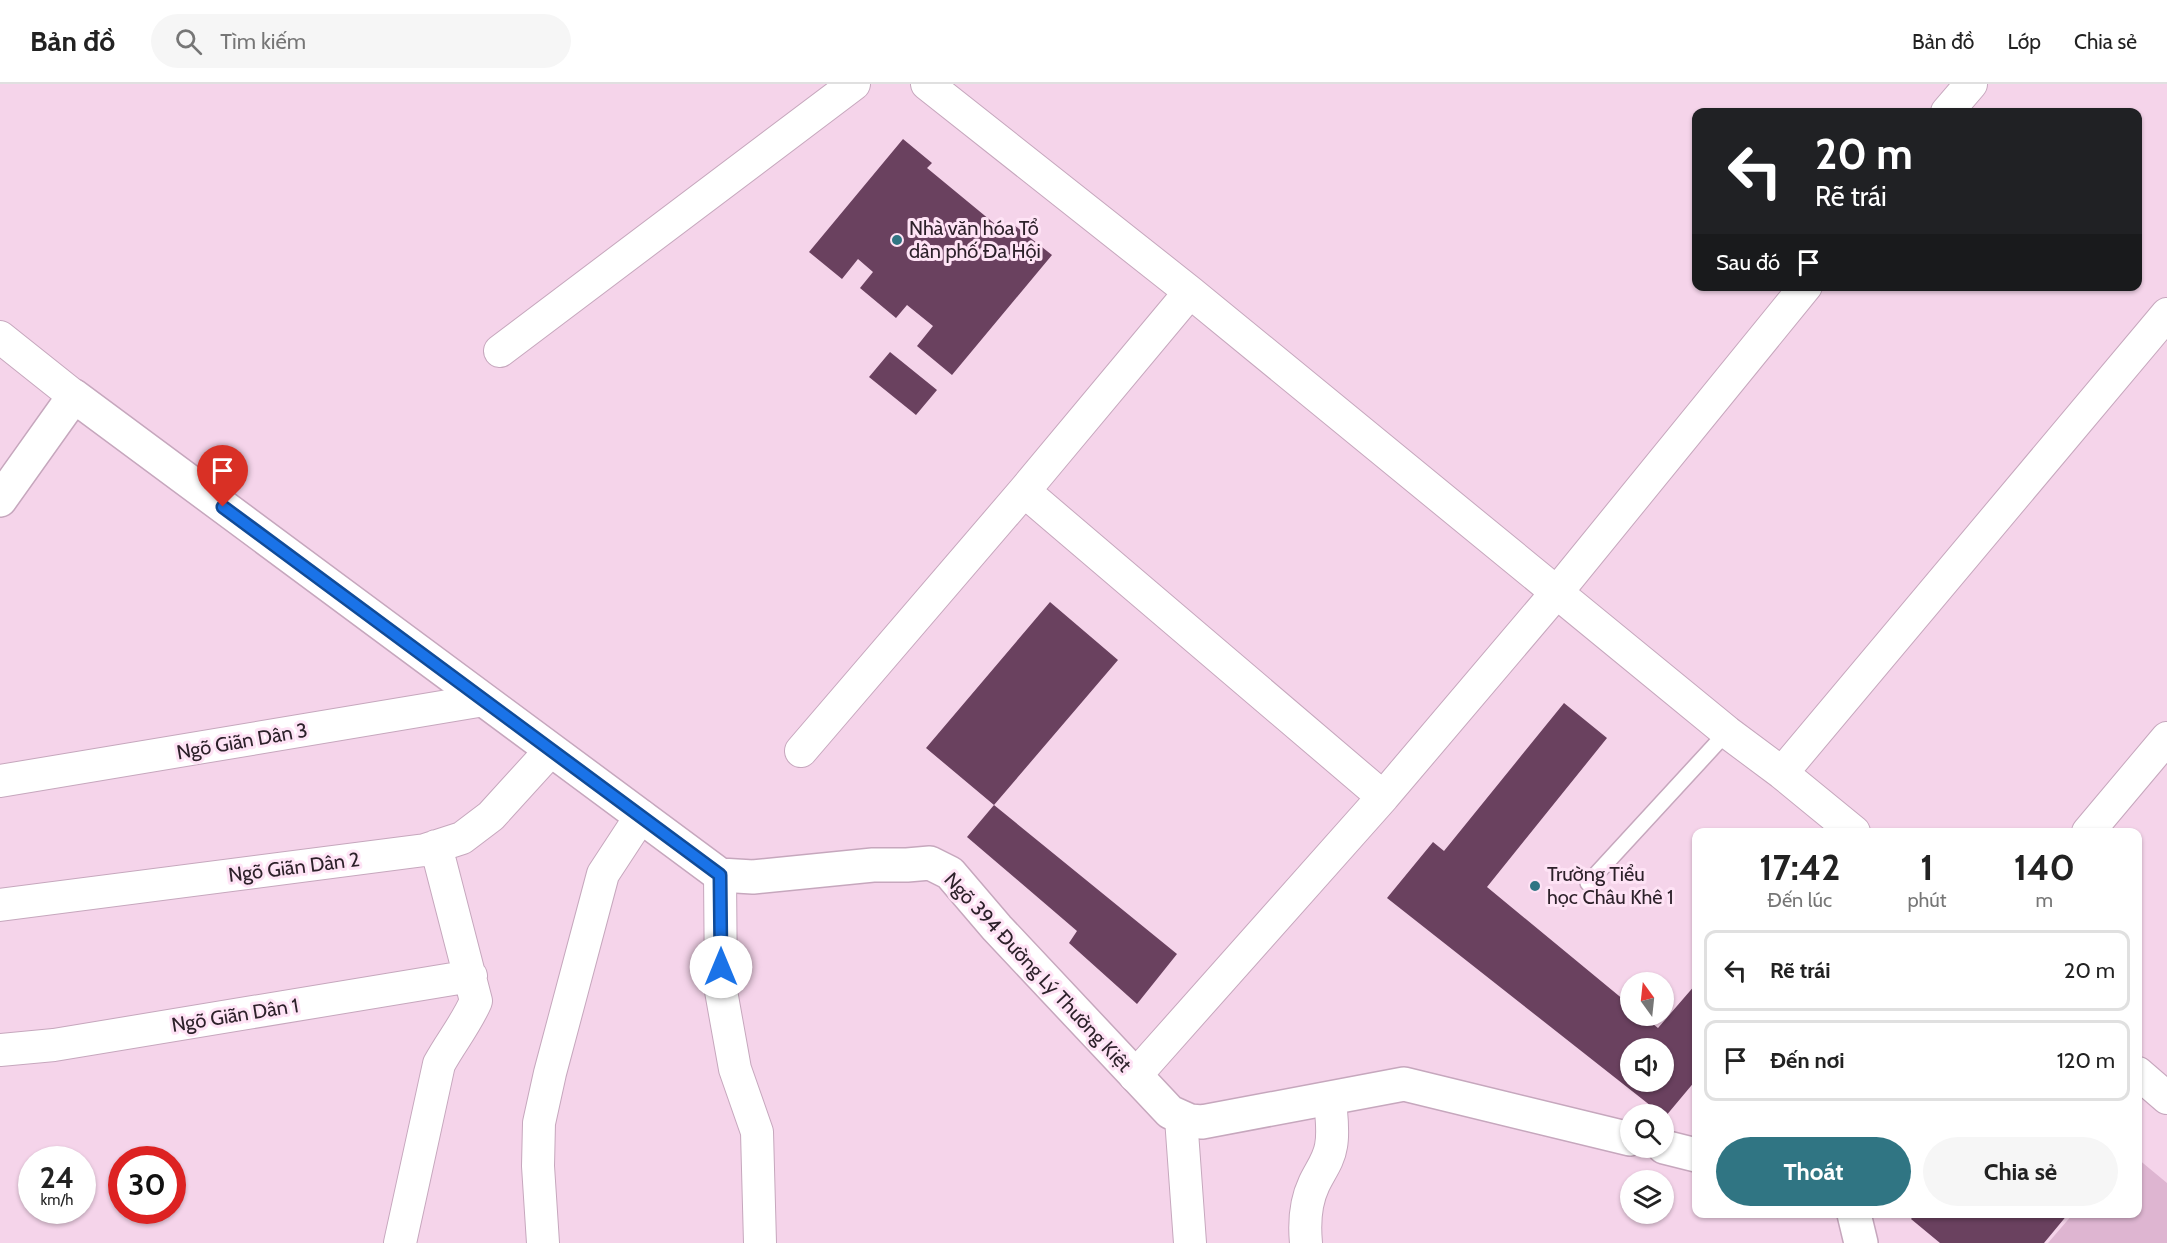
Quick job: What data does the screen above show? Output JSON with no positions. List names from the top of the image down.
{
  "streets": {
    "street": [
      "Ngõ Giãn Dân 3",
      "Ngõ Giãn Dân 2",
      "Ngõ 394 Đường Lý Thường Kiệt",
      "Ngõ Giãn Dân 1"
    ]
  },
  "places": ["Nhà văn hóa Tổ dân phố Đa Hội", "Trường Tiểu học Châu Khê 1"],
  "north": "top",
  "page": {
    "header": "Bản đồ",
    "search": "Tìm kiếm",
    "nav": ["Bản đồ", "Lớp", "Chia sẻ"],
    "turn": ["20 m", "Rẽ trái"],
    "then": "Sau đó",
    "eta": [
      "17:42",
      "Đến lúc",
      "1",
      "phút",
      "140",
      "m"
    ],
    "list": [
      {
        "name": "Rẽ trái",
        "value": "20 m"
      },
      {
        "name": "Đến nơi",
        "value": "120 m"
      }
    ],
    "buttons": ["Thoát", "Chia sẻ"],
    "speed": "24 km/h",
    "limit": "30"
  }
}
